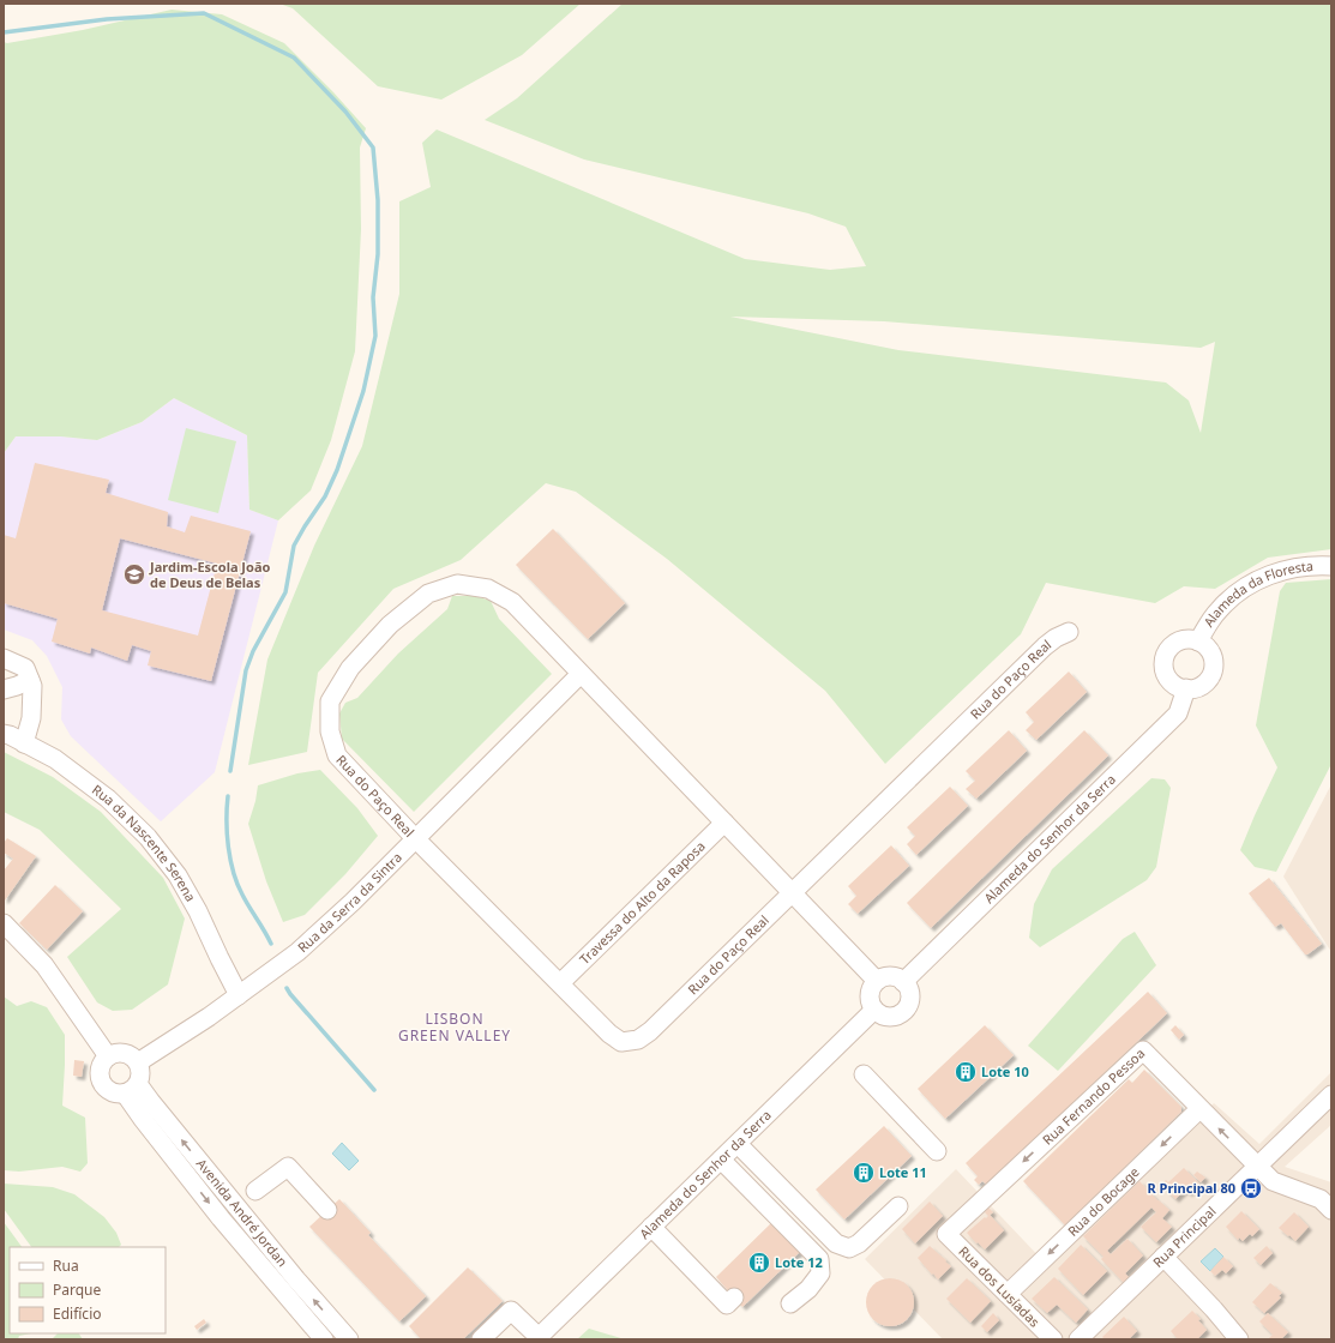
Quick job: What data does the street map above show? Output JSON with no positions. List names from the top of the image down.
{
  "streets": {
    "street": [
      "Alameda da Floresta",
      "Rua do Paço Real",
      "Alameda do Senhor da Serra",
      "Rua da Nascente Serena",
      "Rua da Serra da Sintra",
      "Travessa do Alto da Raposa",
      "Rua Fernando Pessoa",
      "Rua do Bocage",
      "Avenida André Jordan",
      "Rua Principal",
      "Rua dos Lusíadas"
    ]
  },
  "crossings": [
    ["Alameda da Floresta", "Alameda do Senhor da Serra"],
    ["Rua do Paço Real", "Alameda do Senhor da Serra"],
    ["Rua do Paço Real", "Rua da Serra da Sintra"],
    ["Rua do Paço Real", "Travessa do Alto da Raposa"],
    ["Rua da Nascente Serena", "Rua da Serra da Sintra"],
    ["Rua da Serra da Sintra", "Avenida André Jordan"],
    ["Rua Fernando Pessoa", "Rua do Bocage"],
    ["Rua Fernando Pessoa", "Rua Principal"],
    ["Rua Fernando Pessoa", "Rua dos Lusíadas"],
    ["Rua do Bocage", "Rua dos Lusíadas"]
  ],
  "one_way": ["Rua do Bocage"],
  "districts": ["LISBON GREEN VALLEY"],
  "places": {
    "school or university": ["Jardim-Escola João de Deus de Belas"],
    "building": ["Lote 10", "Lote 11", "Lote 12"],
    "bus stop": ["R Principal 80"]
  },
  "legend": ["Rua", "Parque", "Edifício"]
}
